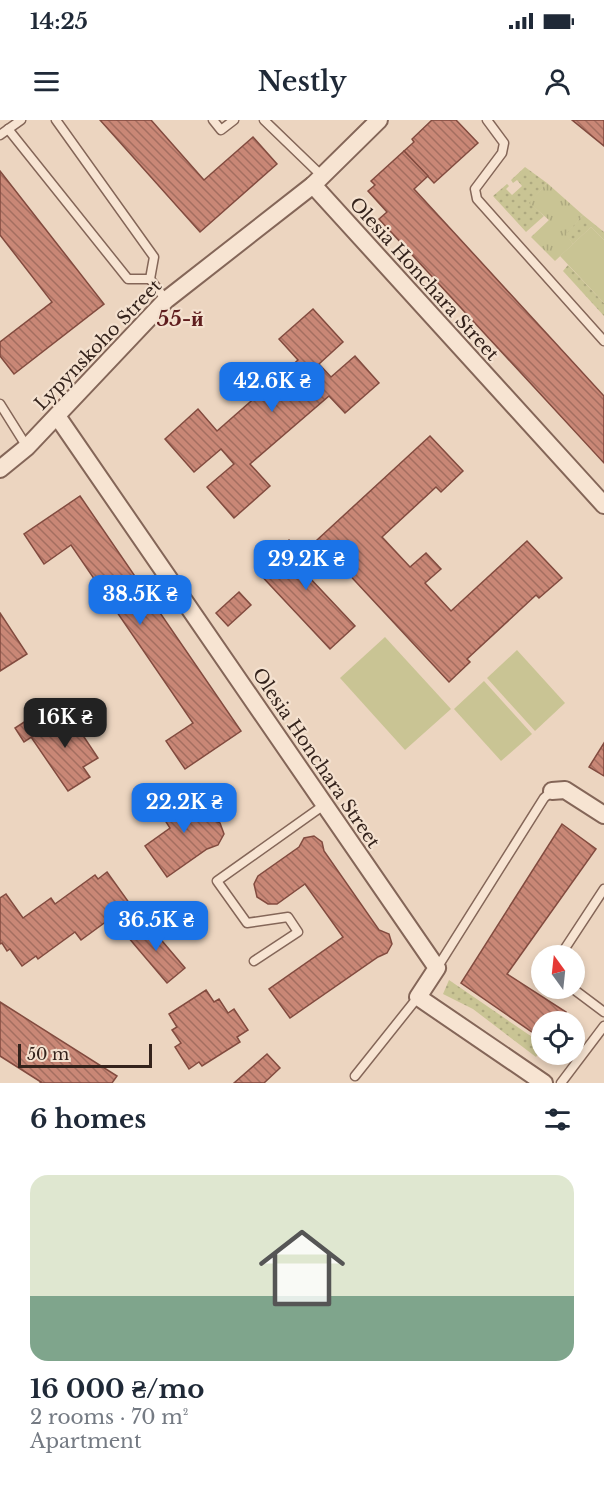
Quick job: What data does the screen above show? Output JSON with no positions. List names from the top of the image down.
{
  "streets": {
    "street": ["Olesia Honchara Street", "Lypynskoho Street"]
  },
  "crossings": [
    ["Olesia Honchara Street", "Lypynskoho Street"]
  ],
  "districts": ["55-й"],
  "scale_bar": "50 m",
  "north": "top",
  "page": {
    "status": "14:25",
    "header": "Nestly",
    "price": [
      "42.6K ₴",
      "29.2K ₴",
      "38.5K ₴",
      "16K ₴",
      "22.2K ₴",
      "36.5K ₴"
    ],
    "scale": "50 m",
    "heading": "6 homes",
    "list": [
      {
        "name": "16 000 ₴/mo",
        "note": "2 rooms · 70 m² · Apartment"
      }
    ]
  }
}
